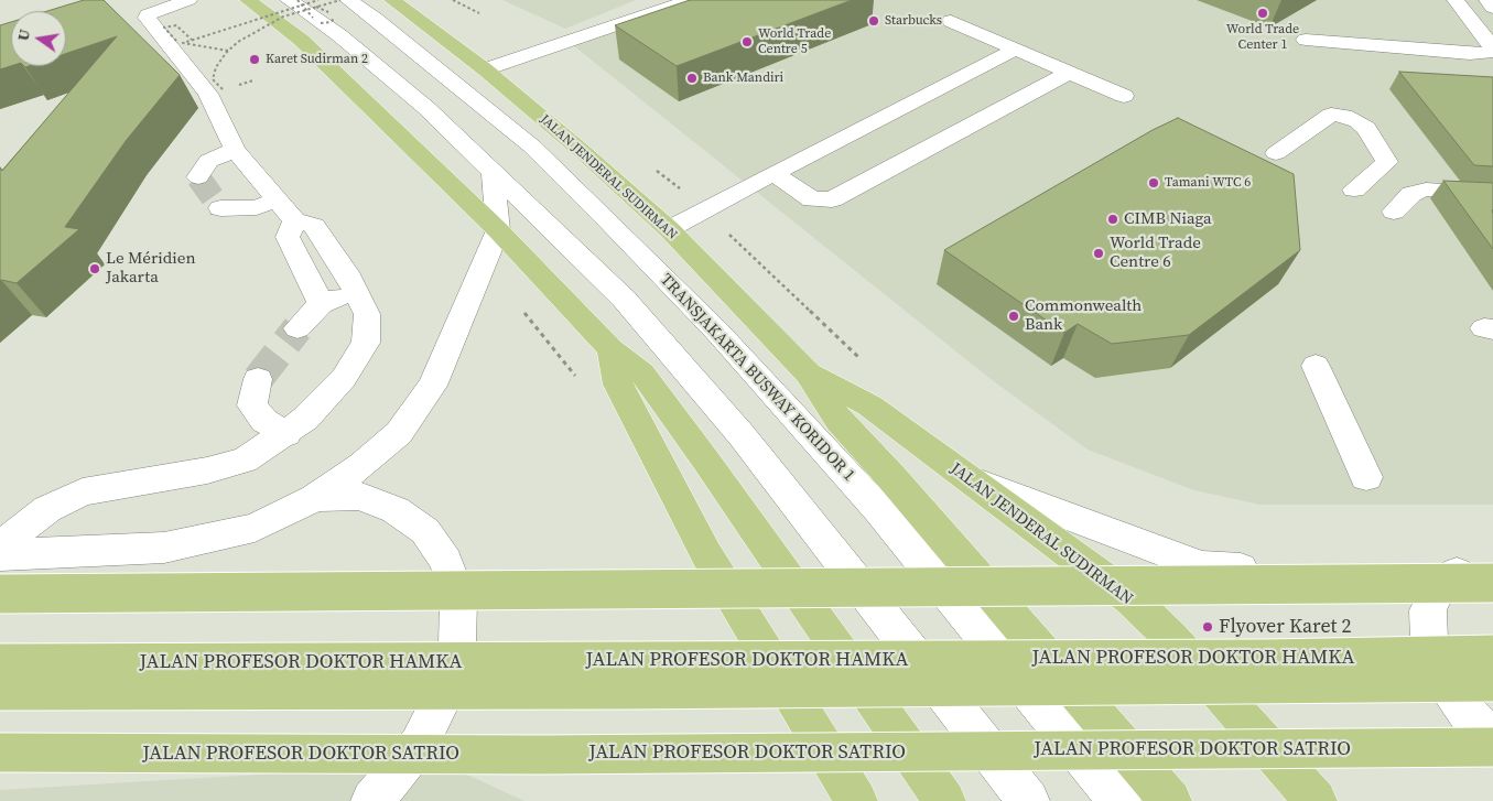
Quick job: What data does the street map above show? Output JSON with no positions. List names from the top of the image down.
{
  "streets": {
    "main road": ["JALAN JENDERAL SUDIRMAN", "JALAN PROFESOR DOKTOR HAMKA", "JALAN PROFESOR DOKTOR SATRIO"],
    "street": ["TRANSJAKARTA BUSWAY KORIDOR 1"]
  },
  "places": [
    "World Trade Center 1",
    "Starbucks",
    "World Trade Centre 5",
    "Karet Sudirman 2",
    "Bank Mandiri",
    "Tamani WTC 6",
    "CIMB Niaga",
    "World Trade Centre 6",
    "Le Méridien Jakarta",
    "Commonwealth Bank",
    "Flyover Karet 2"
  ],
  "north": "left"
}
